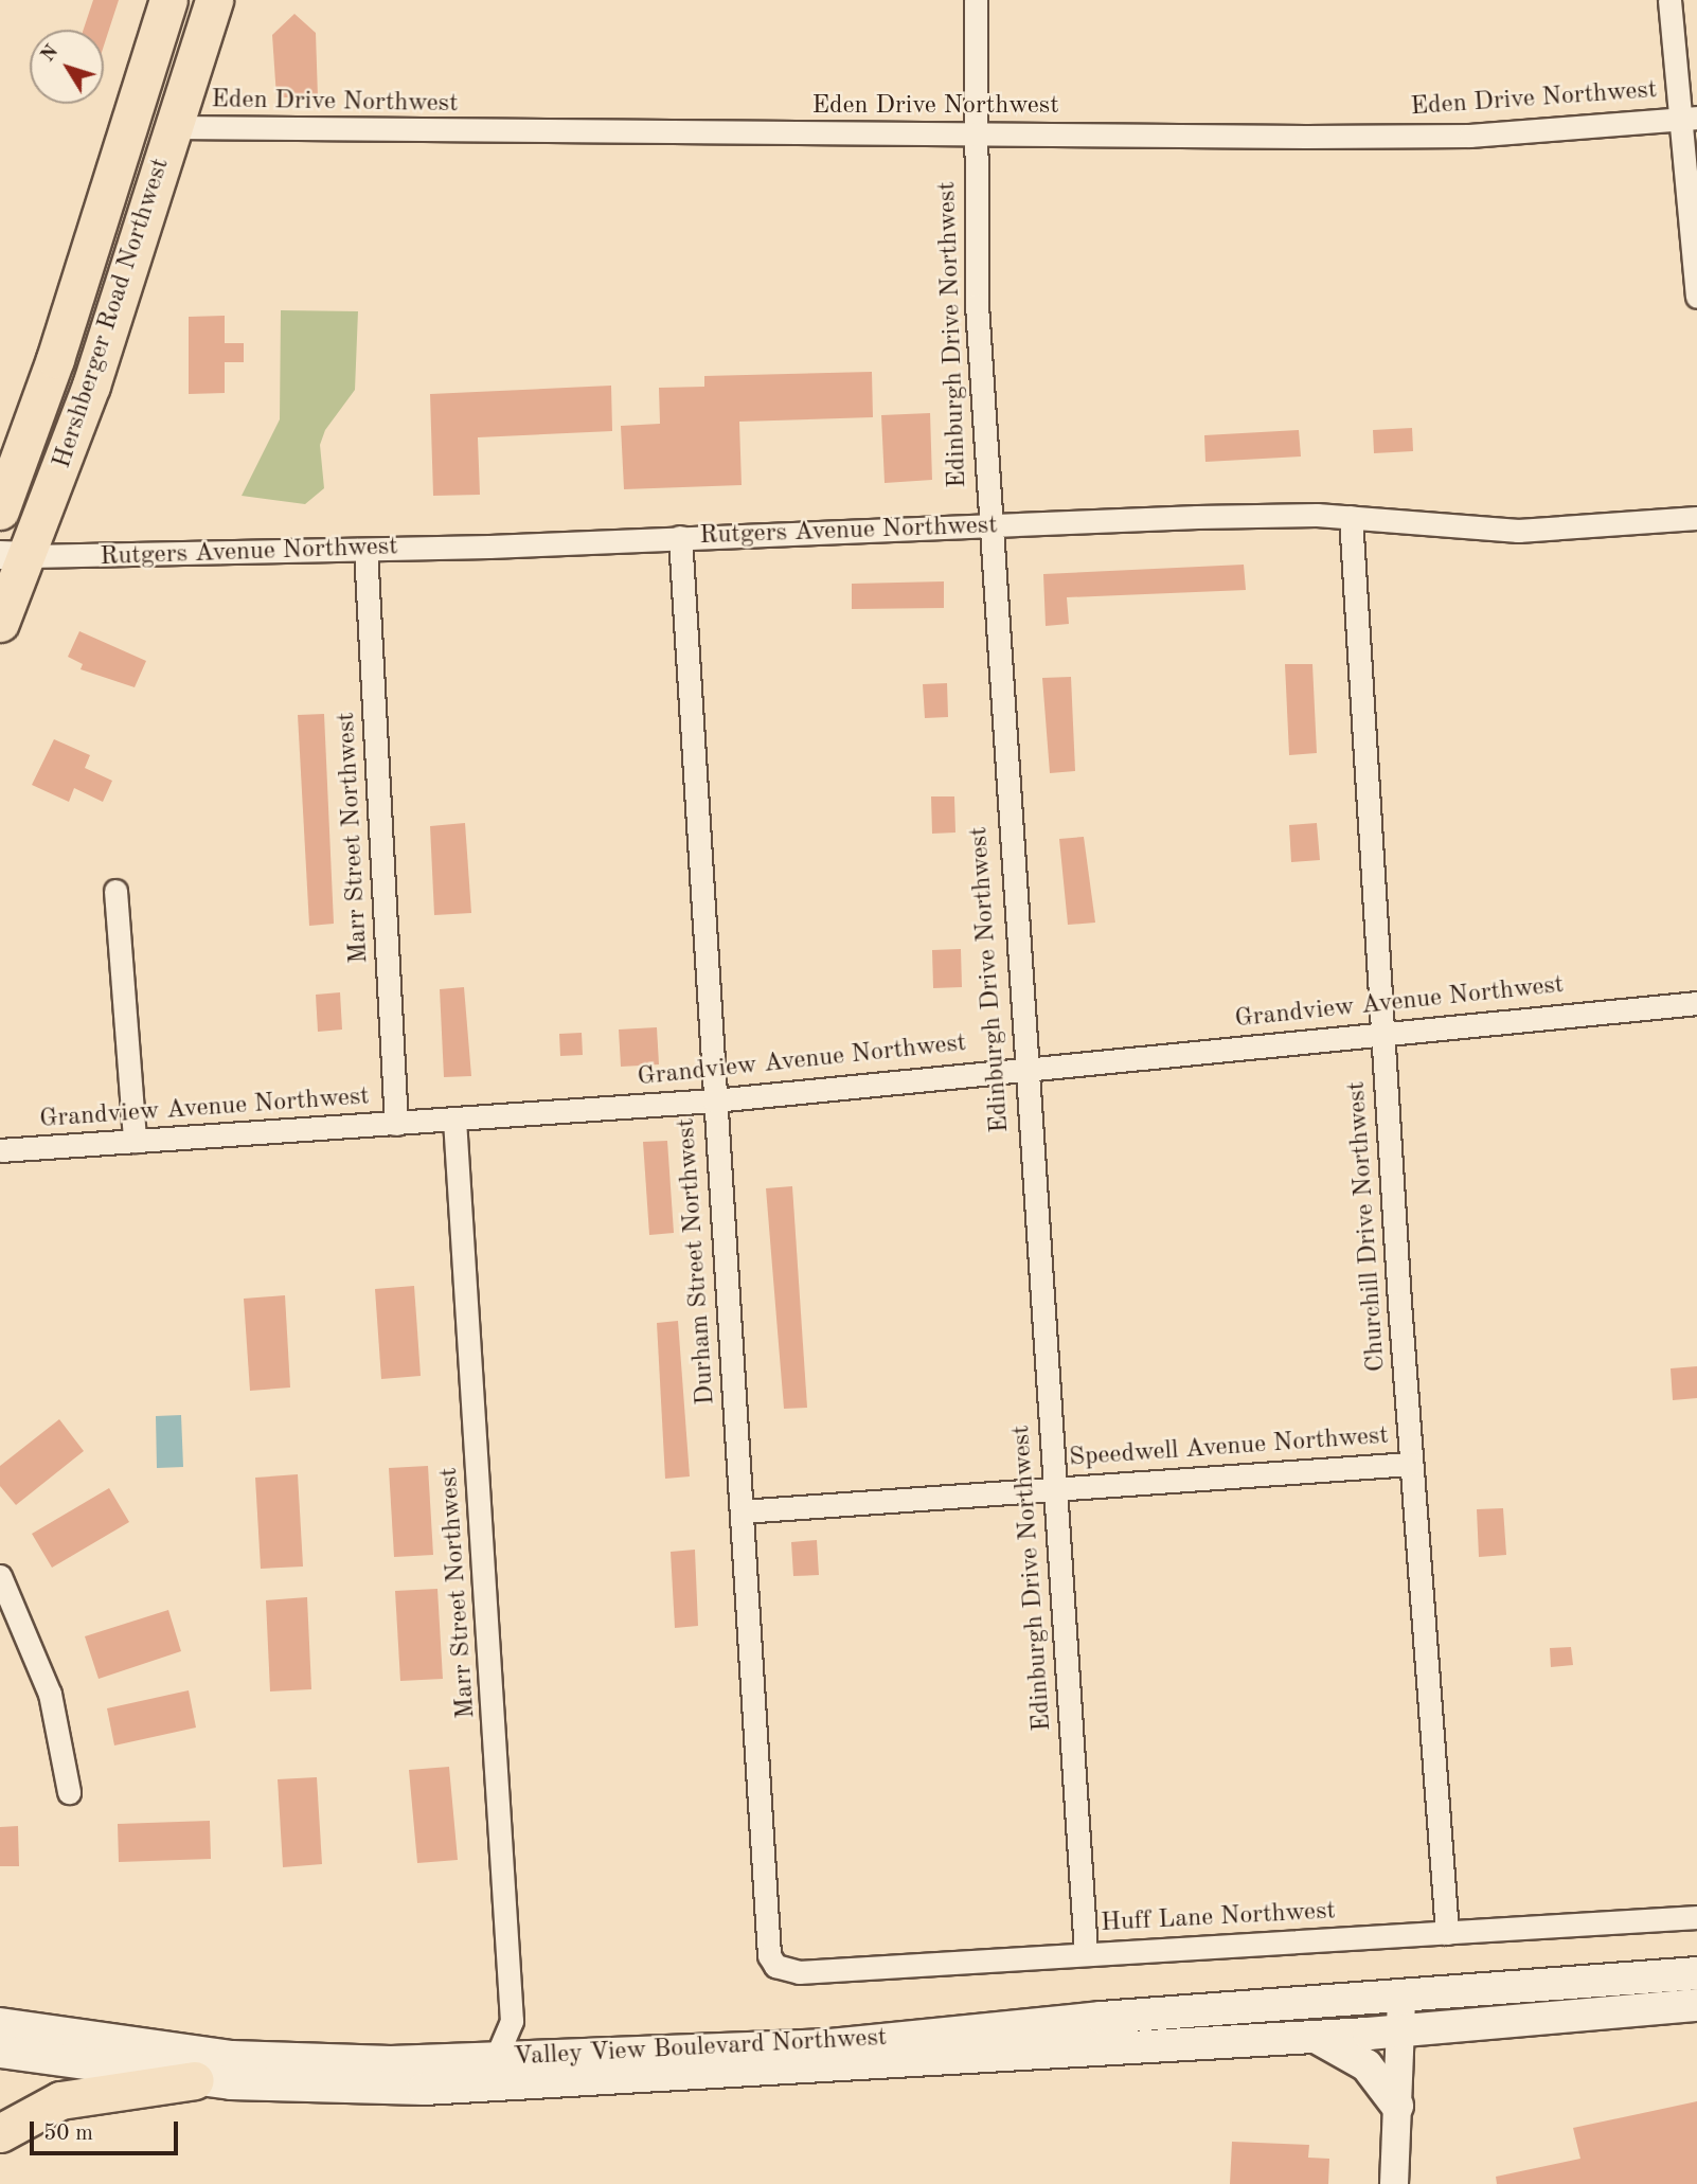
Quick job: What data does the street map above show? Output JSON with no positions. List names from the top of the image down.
{
  "streets": {
    "main road": ["Hershberger Road Northwest", "Valley View Boulevard Northwest"],
    "street": [
      "Eden Drive Northwest",
      "Edinburgh Drive Northwest",
      "Rutgers Avenue Northwest",
      "Marr Street Northwest",
      "Grandview Avenue Northwest",
      "Churchill Drive Northwest",
      "Durham Street Northwest",
      "Speedwell Avenue Northwest",
      "Huff Lane Northwest"
    ]
  },
  "crossings": [
    ["Eden Drive Northwest", "Hershberger Road Northwest"],
    ["Eden Drive Northwest", "Edinburgh Drive Northwest"],
    ["Hershberger Road Northwest", "Rutgers Avenue Northwest"],
    ["Edinburgh Drive Northwest", "Rutgers Avenue Northwest"],
    ["Edinburgh Drive Northwest", "Grandview Avenue Northwest"],
    ["Edinburgh Drive Northwest", "Speedwell Avenue Northwest"],
    ["Edinburgh Drive Northwest", "Huff Lane Northwest"],
    ["Rutgers Avenue Northwest", "Marr Street Northwest"],
    ["Rutgers Avenue Northwest", "Churchill Drive Northwest"],
    ["Rutgers Avenue Northwest", "Durham Street Northwest"],
    ["Marr Street Northwest", "Grandview Avenue Northwest"],
    ["Marr Street Northwest", "Valley View Boulevard Northwest"],
    ["Grandview Avenue Northwest", "Churchill Drive Northwest"],
    ["Grandview Avenue Northwest", "Durham Street Northwest"],
    ["Churchill Drive Northwest", "Speedwell Avenue Northwest"],
    ["Churchill Drive Northwest", "Huff Lane Northwest"],
    ["Durham Street Northwest", "Speedwell Avenue Northwest"],
    ["Durham Street Northwest", "Huff Lane Northwest"]
  ],
  "scale_bar": "50 m",
  "north": "top left"
}
